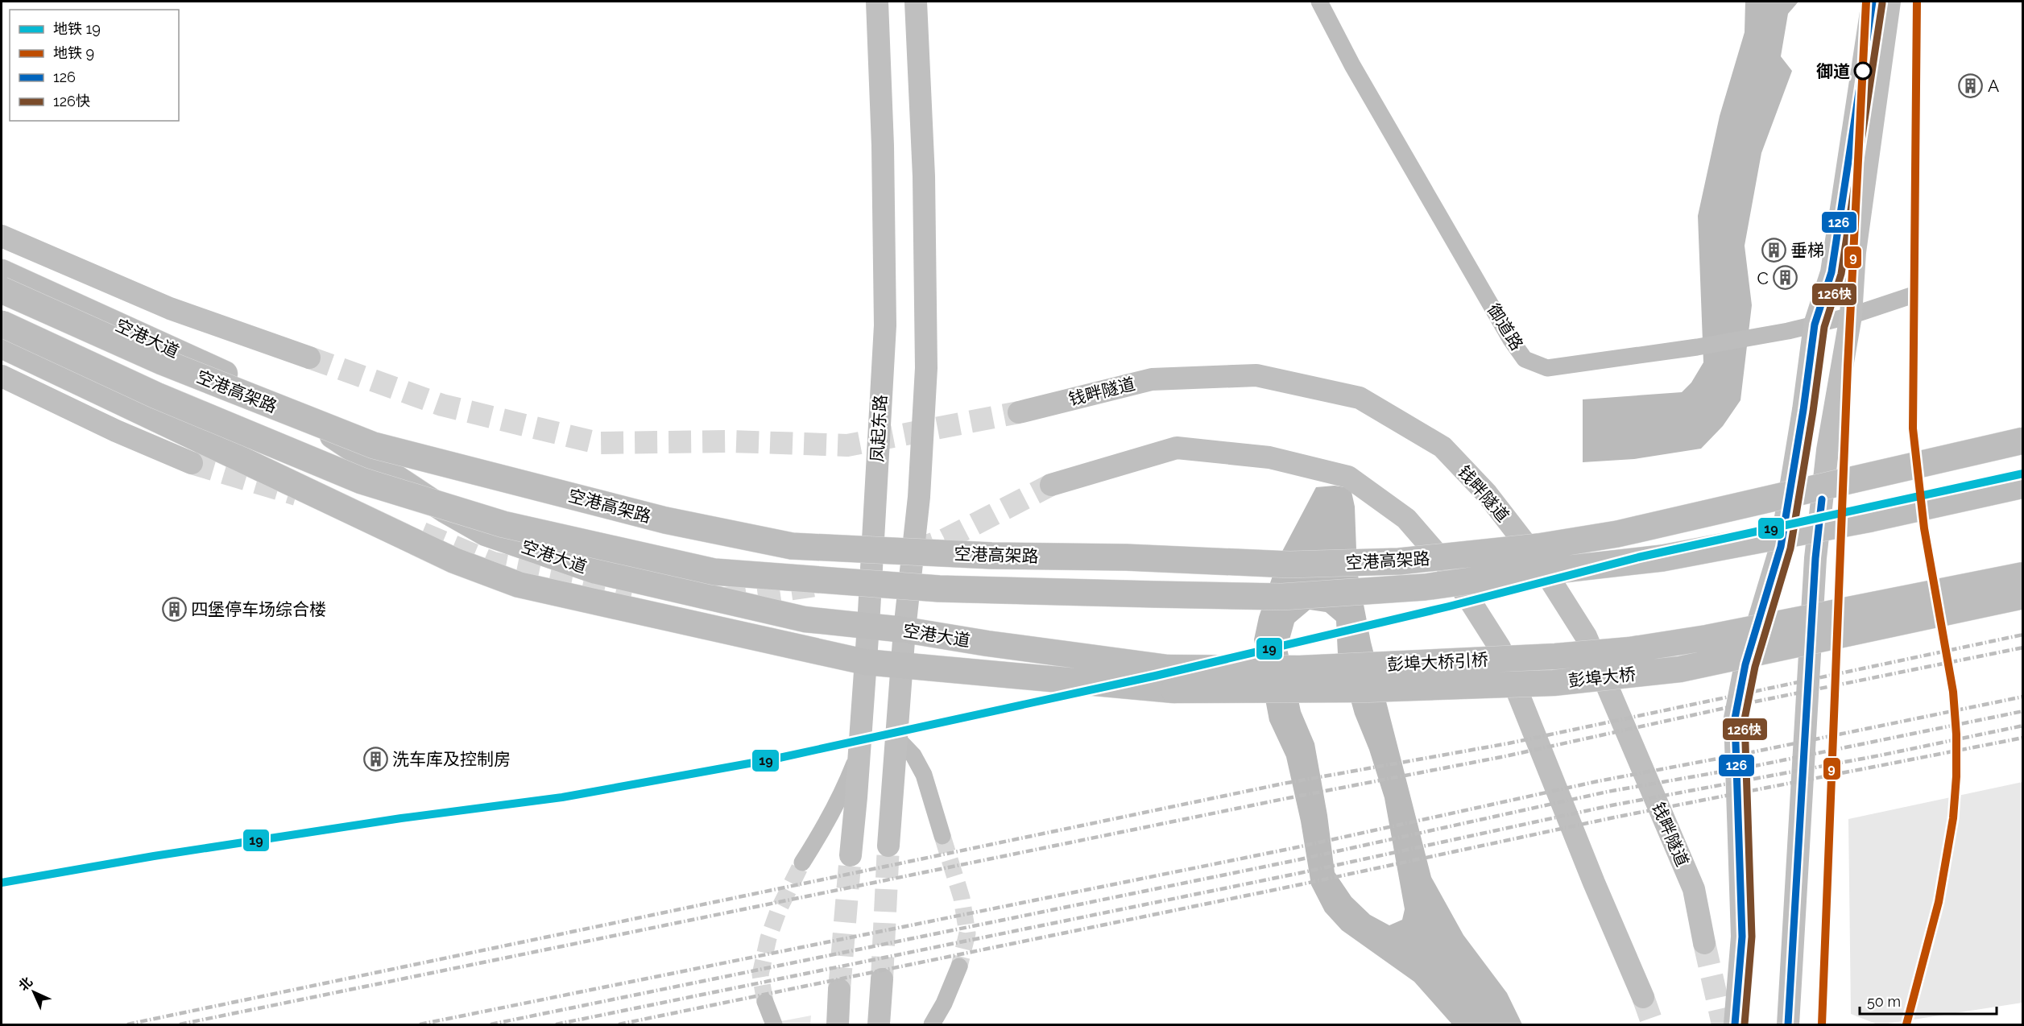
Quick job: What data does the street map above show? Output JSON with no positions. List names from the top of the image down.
{
  "streets": {
    "highway": ["空港高架路"],
    "main road": [
      "空港大道",
      "钱畔隧道",
      "凤起东路",
      "彭埠大桥引桥",
      "彭埠大桥"
    ],
    "street": ["御道路"]
  },
  "crossings": [
    ["空港大道", "凤起东路"],
    ["空港大道", "彭埠大桥引桥"],
    ["空港大道", "彭埠大桥"],
    ["彭埠大桥引桥", "彭埠大桥"]
  ],
  "places": {
    "other": ["御道"],
    "building": [
      "A",
      "垂梯",
      "C",
      "四堡停车场综合楼",
      "洗车库及控制房"
    ]
  },
  "lines": [
    "metro line 9",
    "transit line 126",
    "transit line 126快",
    "metro line 19"
  ],
  "legend": [
    "地铁 19",
    "地铁 9",
    "126",
    "126快"
  ],
  "scale_bar": "50 m",
  "north": "top left"
}
